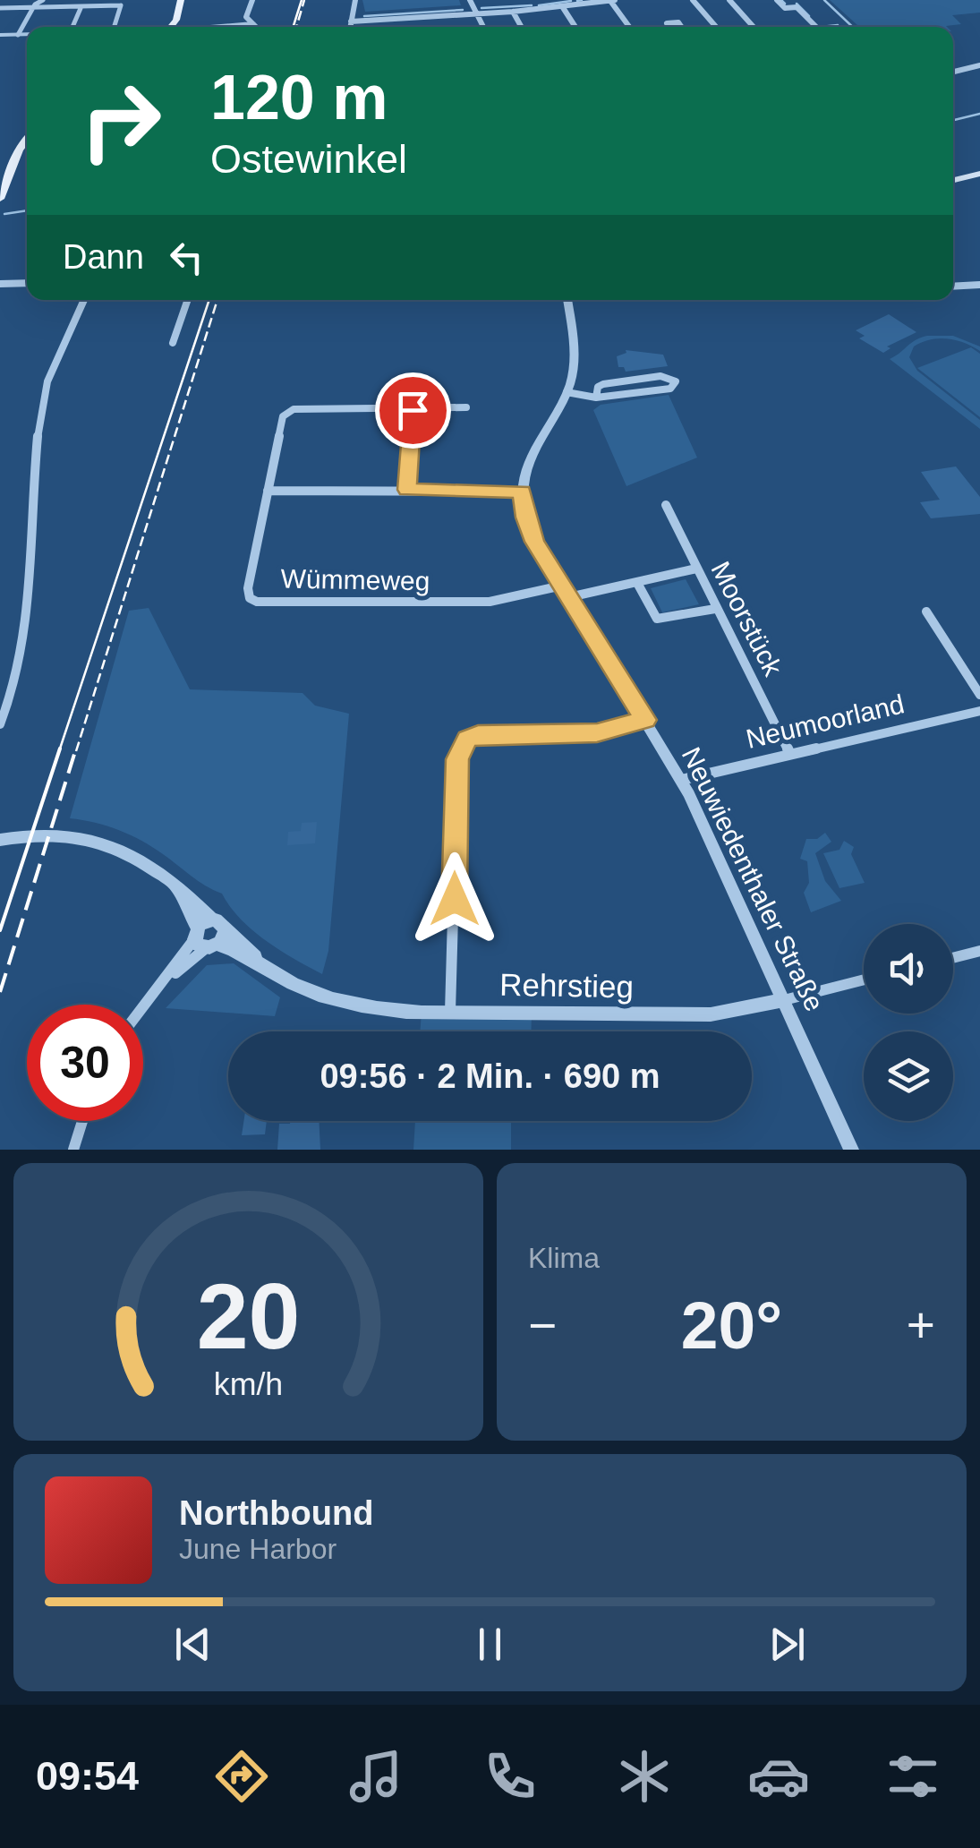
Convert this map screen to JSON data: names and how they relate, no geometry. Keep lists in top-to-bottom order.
{
  "streets": {
    "street": [
      "Wümmeweg",
      "Moorstück",
      "Neumoorland",
      "Neuwiedenthaler Straße",
      "Rehrstieg"
    ]
  },
  "crossings": [
    ["Wümmeweg", "Neuwiedenthaler Straße"],
    ["Moorstück", "Neumoorland"],
    ["Neumoorland", "Neuwiedenthaler Straße"],
    ["Neuwiedenthaler Straße", "Rehrstieg"]
  ],
  "page": {
    "turn": ["120 m", "Ostewinkel"],
    "then": "Dann",
    "limit": "30",
    "trip": "09:56 · 2 Min. · 690 m",
    "tile": "Klima",
    "heat": ["−", "20°", "+"],
    "song": ["Northbound", "June Harbor"],
    "tabs": "09:54",
    "gauge": ["20", "km/h"]
  }
}
